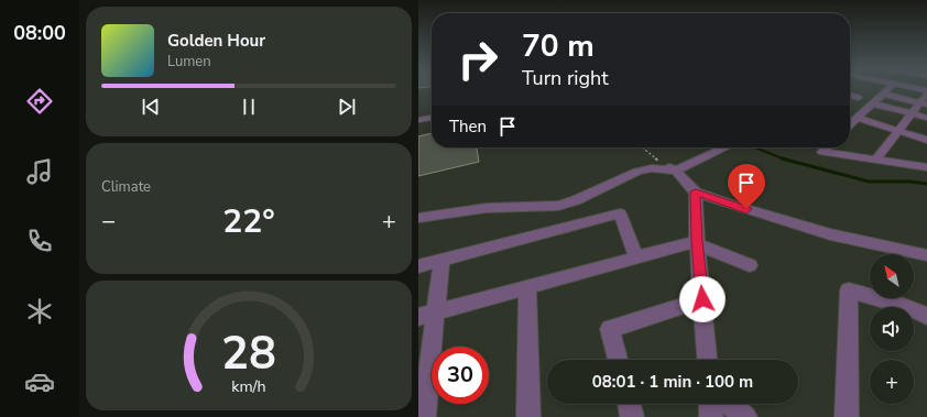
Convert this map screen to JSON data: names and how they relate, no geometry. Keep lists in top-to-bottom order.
{
  "north": "top left",
  "page": {
    "tabs": "08:00",
    "turn": ["70 m", "Turn right"],
    "song": ["Golden Hour", "Lumen"],
    "then": "Then",
    "tile": "Climate",
    "heat": ["−", "22°", "+"],
    "map_buttons": "+",
    "limit": "30",
    "trip": "08:01 · 1 min · 100 m",
    "gauge": ["28", "km/h"]
  }
}
